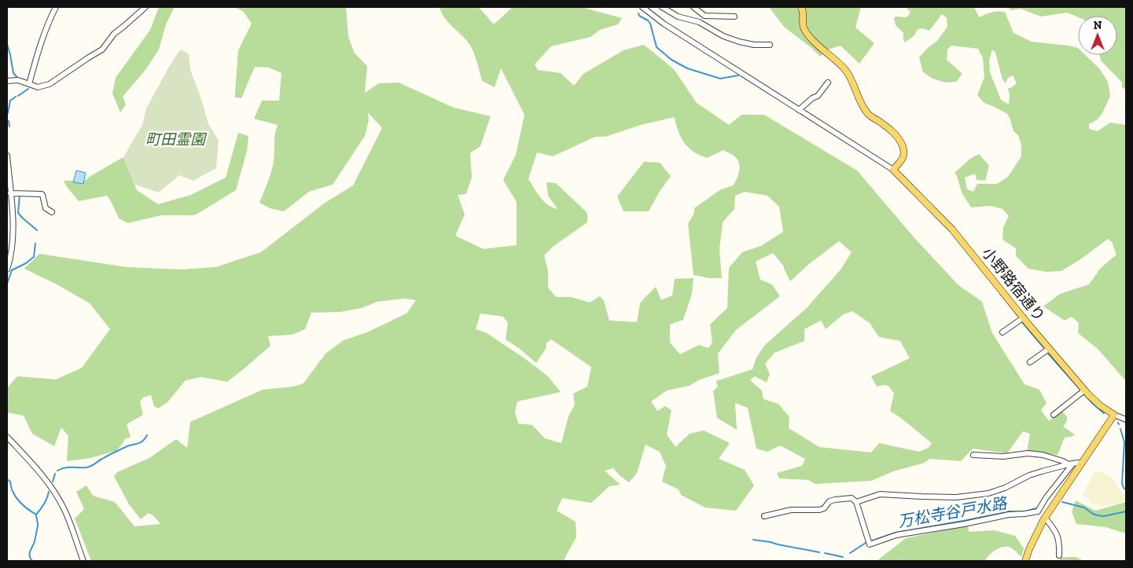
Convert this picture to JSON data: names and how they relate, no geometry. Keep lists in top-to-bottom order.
{
  "streets": {
    "main road": ["小野路宿通り"]
  },
  "water": ["万松寺谷戸水路"],
  "parks": ["町田霊園"],
  "north": "top"
}
